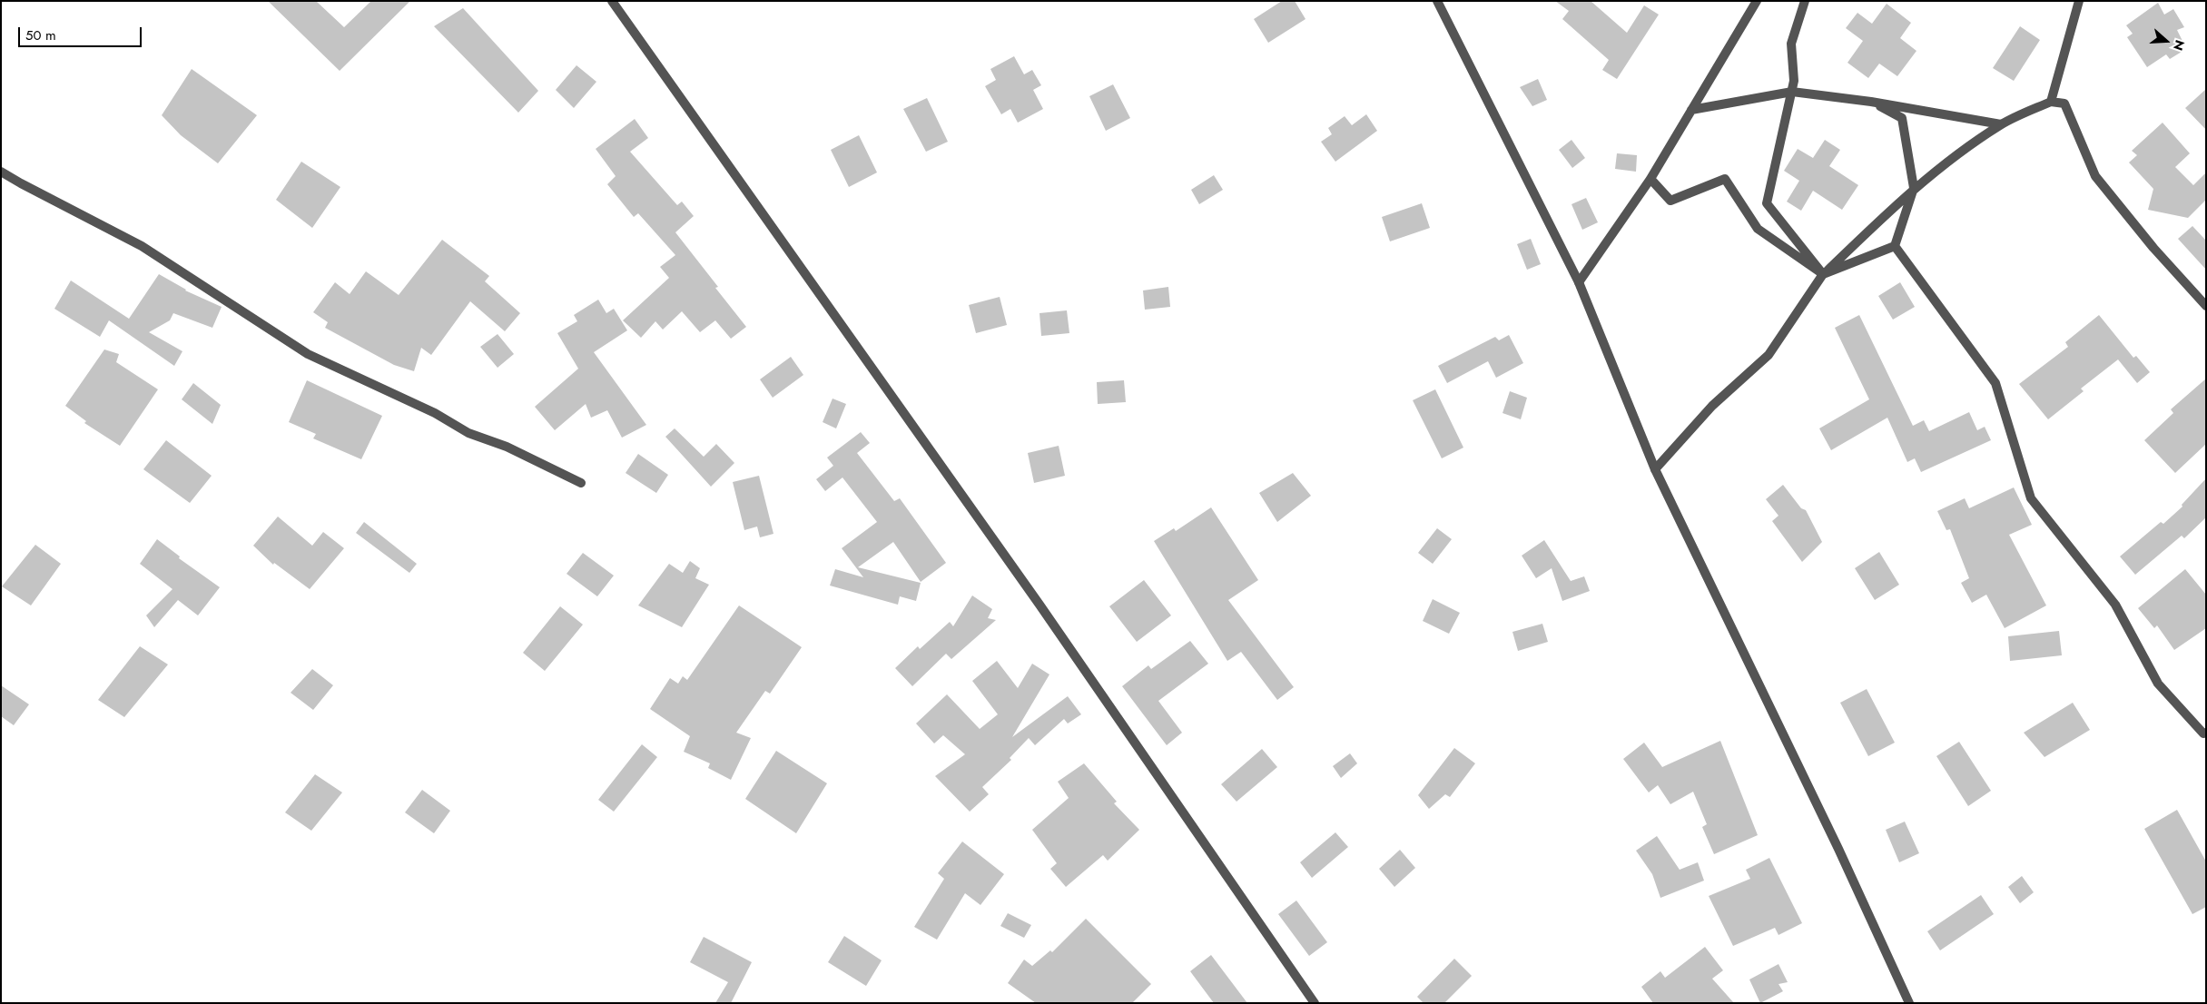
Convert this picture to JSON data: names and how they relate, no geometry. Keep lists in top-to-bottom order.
{
  "scale_bar": "50 m",
  "north": "right"
}
